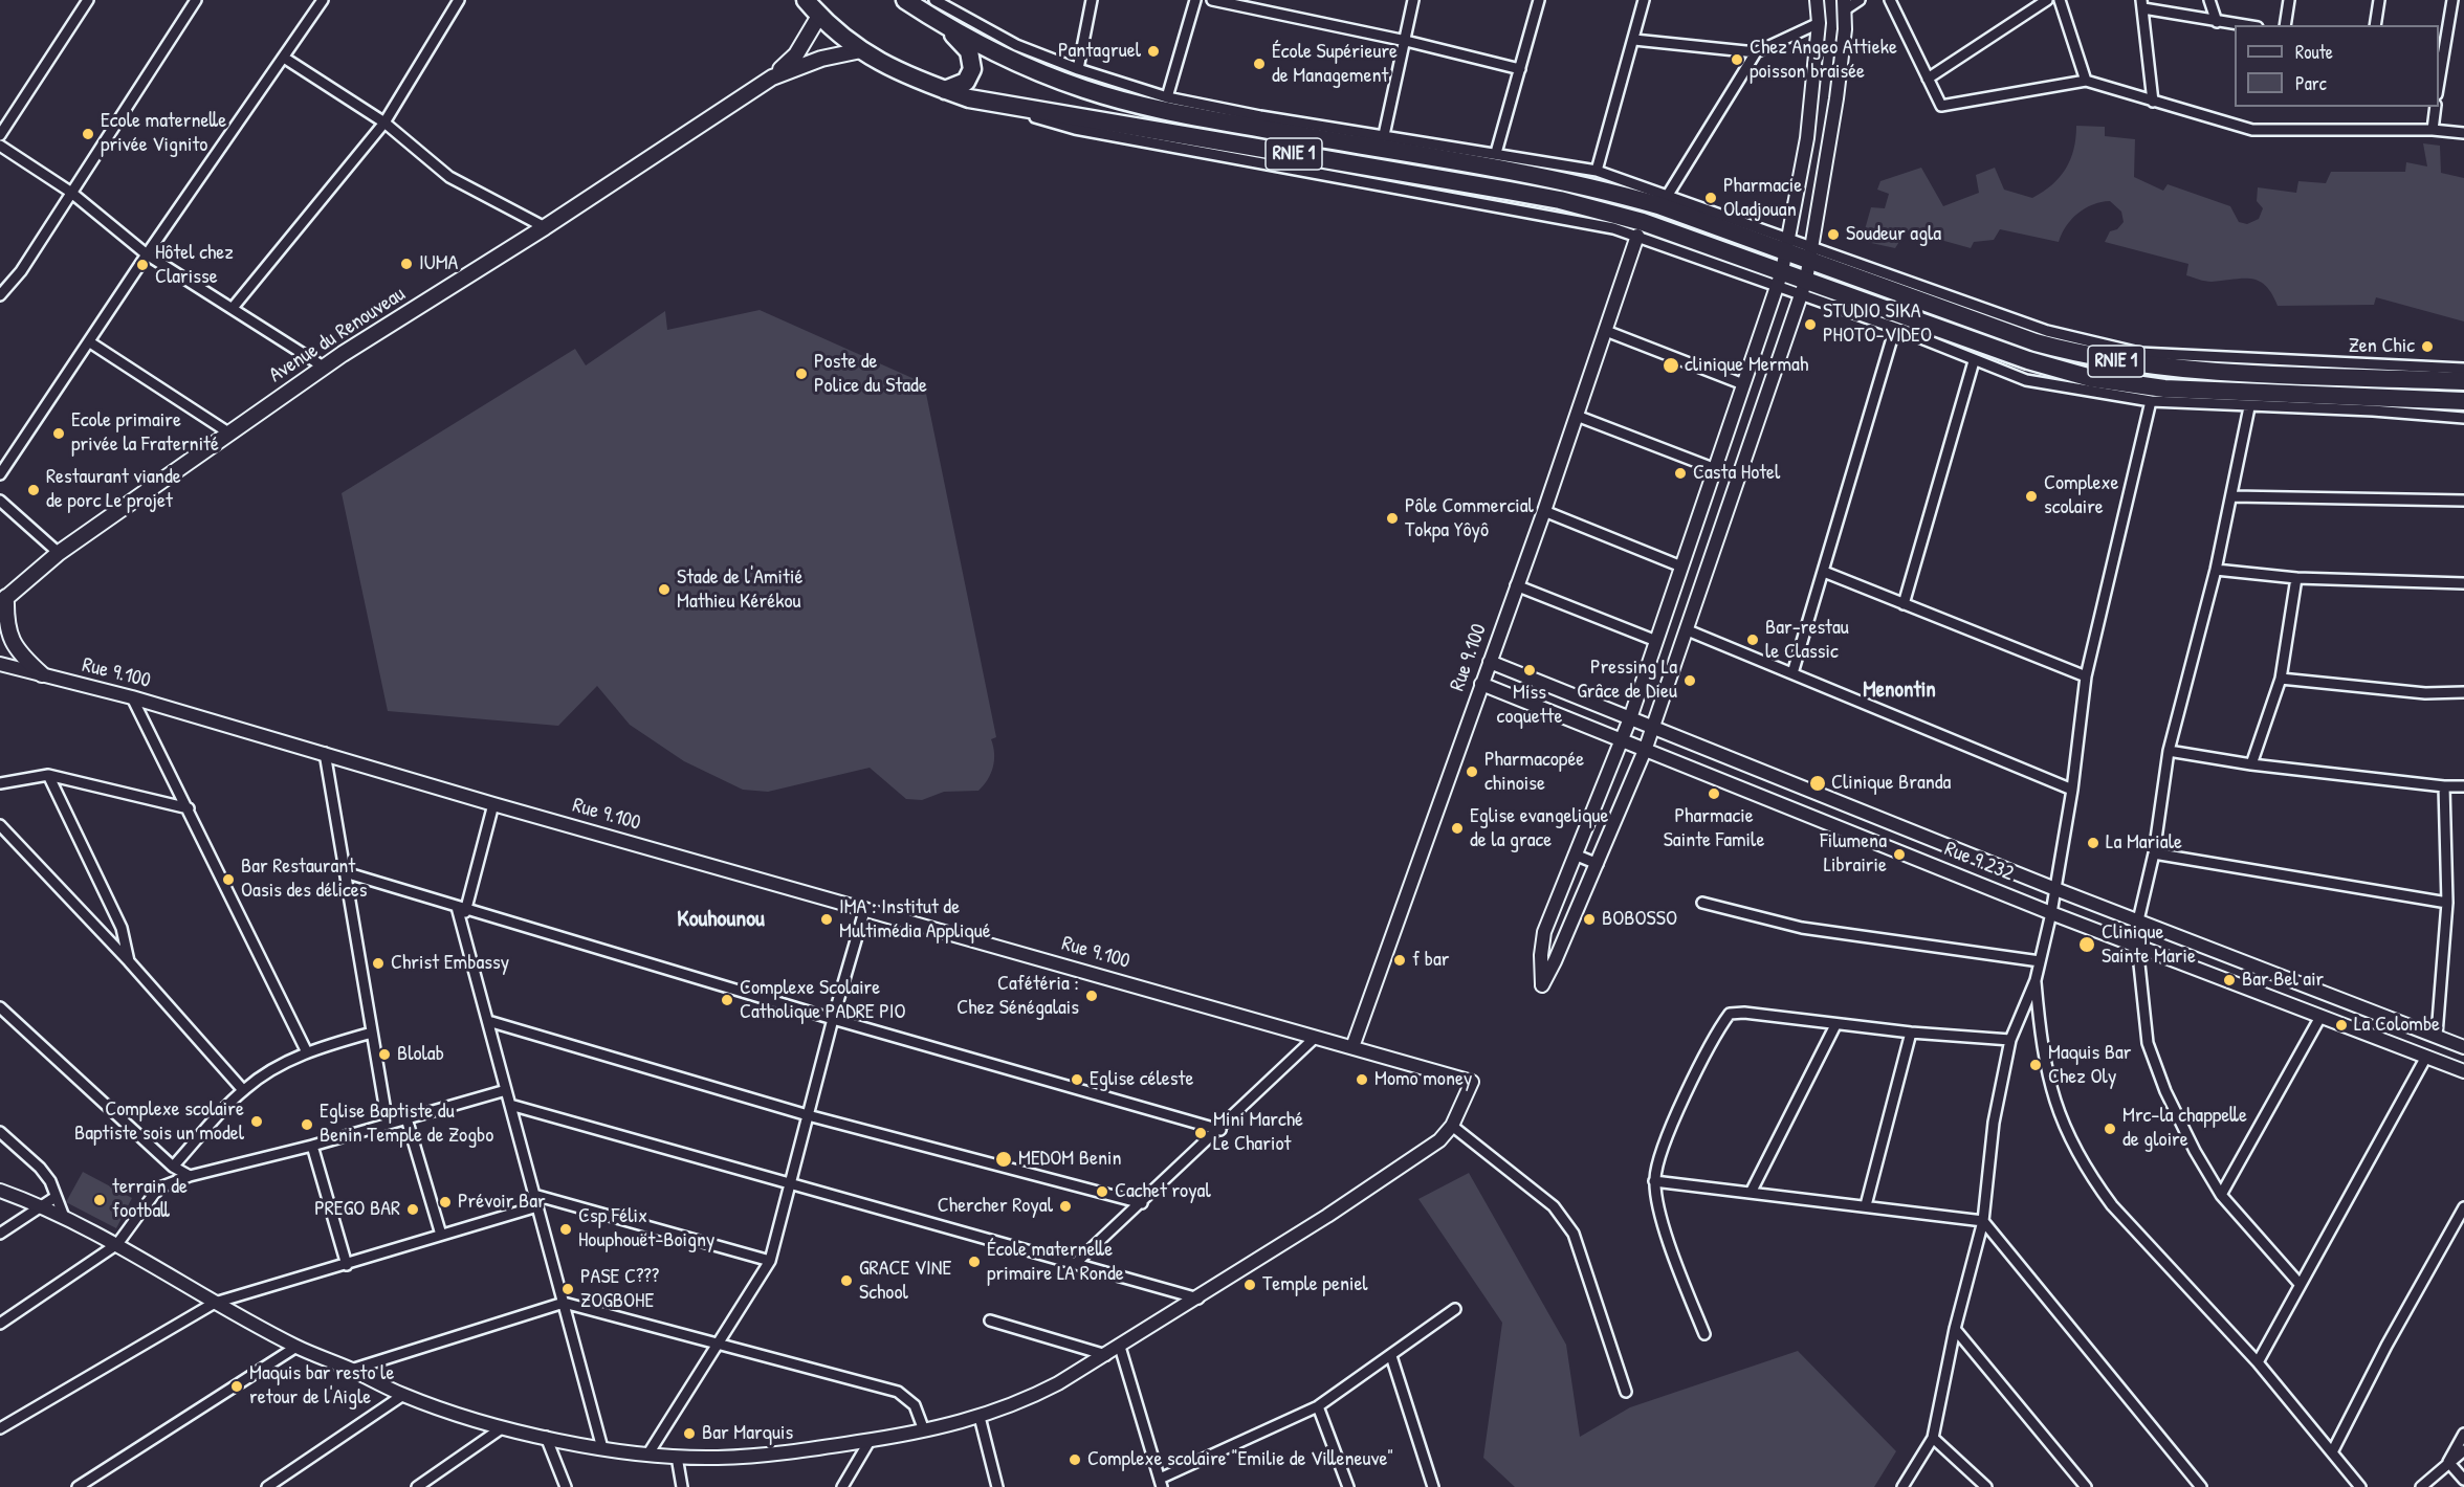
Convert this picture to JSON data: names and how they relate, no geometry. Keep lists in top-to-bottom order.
{
  "streets": {
    "highway": ["RNIE 1"],
    "main road": ["Avenue du Renouveau"],
    "street": ["Rue 9.100", "Rue 9.232"]
  },
  "crossings": [
    ["RNIE 1", "Avenue du Renouveau"],
    ["Rue 9.100", "Rue 9.232"]
  ],
  "districts": ["Menontin", "Kouhounou"],
  "places": [
    "Pantagruel",
    "Chez Angeo Attieke poisson braisée",
    "École Supérieure de Management",
    "Ecole maternelle privée Vignito",
    "Pharmacie Oladjouan",
    "Soudeur agla",
    "IUMA",
    "Hôtel chez Clarisse",
    "STUDIO SIKA PHOTO-VIDEO",
    "Zen Chic",
    "clinique Mermah",
    "Poste de Police du Stade",
    "Ecole primaire privée la Fraternité",
    "Casta Hotel",
    "Restaurant viande de porc Le projet",
    "Complexe scolaire",
    "Pôle Commercial Tokpa Yôyô",
    "Stade de l'Amitié Mathieu Kérékou",
    "Bar-restau le Classic",
    "Miss coquette",
    "Pressing La Grâce de Dieu",
    "Pharmacopée chinoise",
    "Clinique Branda",
    "Pharmacie Sainte Famile",
    "Eglise evangelique de la grace",
    "La Mariale",
    "Filumena Librairie",
    "Bar Restaurant Oasis des délices",
    "IMA : Institut de Multimédia Appliqué",
    "BOBOSSO",
    "Clinique Sainte Marie",
    "f bar",
    "Christ Embassy",
    "Bar Bel air",
    "Cafétéria : Chez Sénégalais",
    "Complexe Scolaire Catholique PADRE PIO",
    "La Colombe",
    "Blolab",
    "Maquis Bar Chez Oly",
    "Eglise céleste",
    "Momo money",
    "Complexe scolaire Baptiste sois un model",
    "Eglise Baptiste du Benin Temple de Zogbo",
    "Mrc-la chappelle de gloire",
    "Mini Marché Le Chariot",
    "MEDOM Benin",
    "Cachet royal",
    "terrain de football",
    "Prévoir Bar",
    "Chercher Royal",
    "PREGO BAR",
    "Csp Félix Houphouët-Boigny",
    "École maternelle primaire LA Ronde",
    "GRACE VINE School",
    "Temple peniel",
    "PASE C??? ZOGBOHE",
    "Maquis bar resto le retour de l'Aigle",
    "Bar Marquis",
    "Complexe scolaire \"Emilie de Villeneuve\""
  ],
  "legend": ["Route", "Parc"]
}
